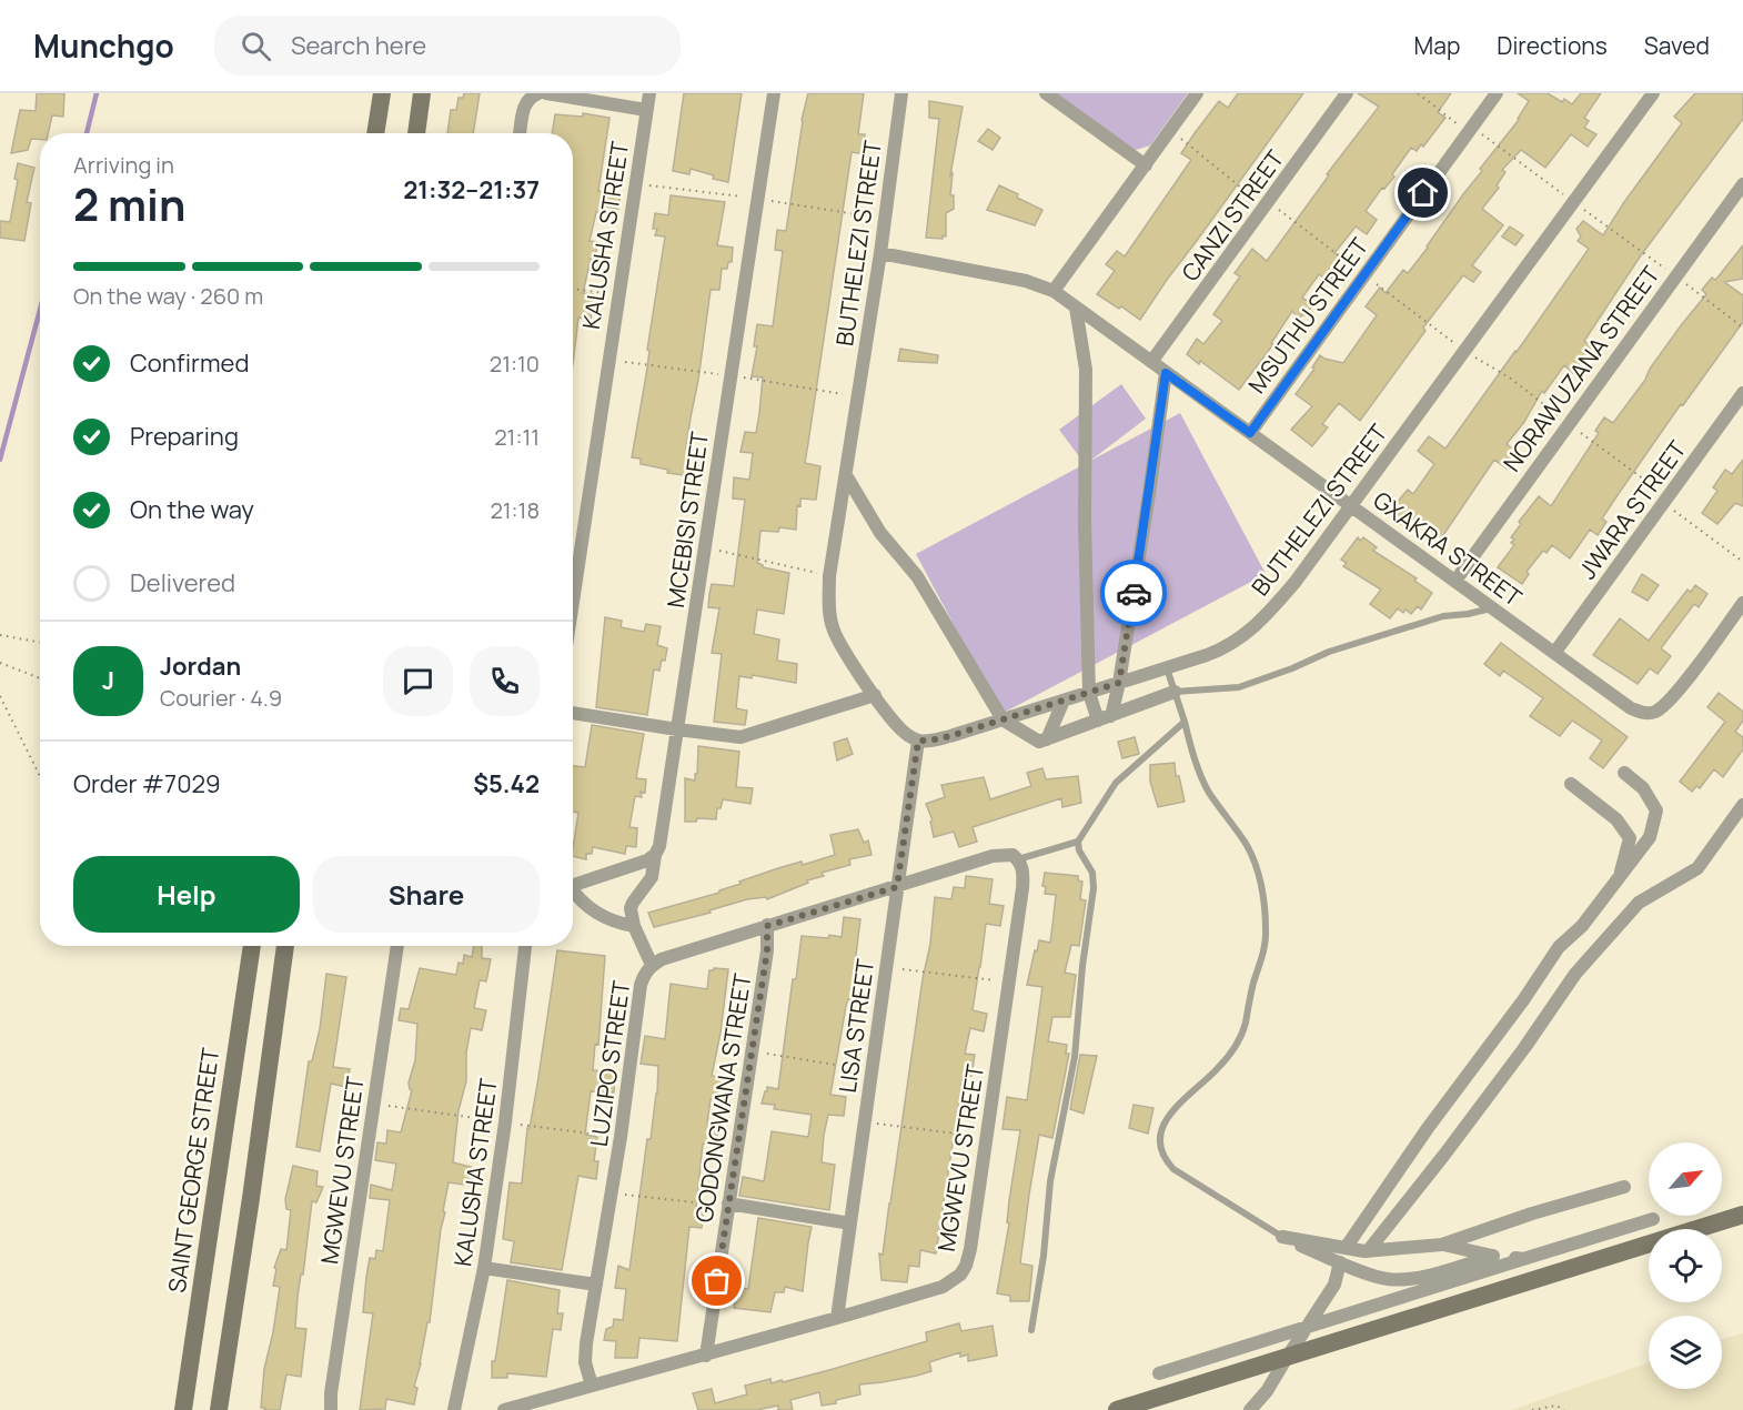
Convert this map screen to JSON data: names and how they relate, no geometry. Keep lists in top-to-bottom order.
{
  "streets": {
    "main road": ["SAINT GEORGE STREET"],
    "street": [
      "CANZI STREET",
      "KALUSHA STREET",
      "BUTHELEZI STREET",
      "MSUTHU STREET",
      "NORAWUZANA STREET",
      "JWARA STREET",
      "MCEBISI STREET",
      "GXAKRA STREET",
      "LISA STREET",
      "LUZIPO STREET",
      "GODONGWANA STREET",
      "MGWEVU STREET"
    ]
  },
  "crossings": [
    ["CANZI STREET", "GXAKRA STREET"],
    ["BUTHELEZI STREET", "GXAKRA STREET"],
    ["BUTHELEZI STREET", "LISA STREET"],
    ["MSUTHU STREET", "GXAKRA STREET"],
    ["NORAWUZANA STREET", "GXAKRA STREET"],
    ["JWARA STREET", "GXAKRA STREET"],
    ["LISA STREET", "LUZIPO STREET"],
    ["LISA STREET", "MGWEVU STREET"],
    ["LUZIPO STREET", "GODONGWANA STREET"],
    ["LUZIPO STREET", "MGWEVU STREET"],
    ["GODONGWANA STREET", "MGWEVU STREET"]
  ],
  "north": "top right",
  "page": {
    "header": "Munchgo",
    "search": "Search here",
    "nav": ["Map", "Directions", "Saved"],
    "heading": ["2 min", "Arriving in", "21:32–21:37"],
    "panel": [
      "Jordan",
      "Courier · 4.9",
      "Order #7029",
      "$5.42"
    ],
    "bar": "On the way · 260 m",
    "list": [
      ["Confirmed", "21:10"],
      ["Preparing", "21:11"],
      ["On the way", "21:18"],
      "Delivered"
    ],
    "round": "J",
    "buttons": ["Help", "Share"]
  }
}
